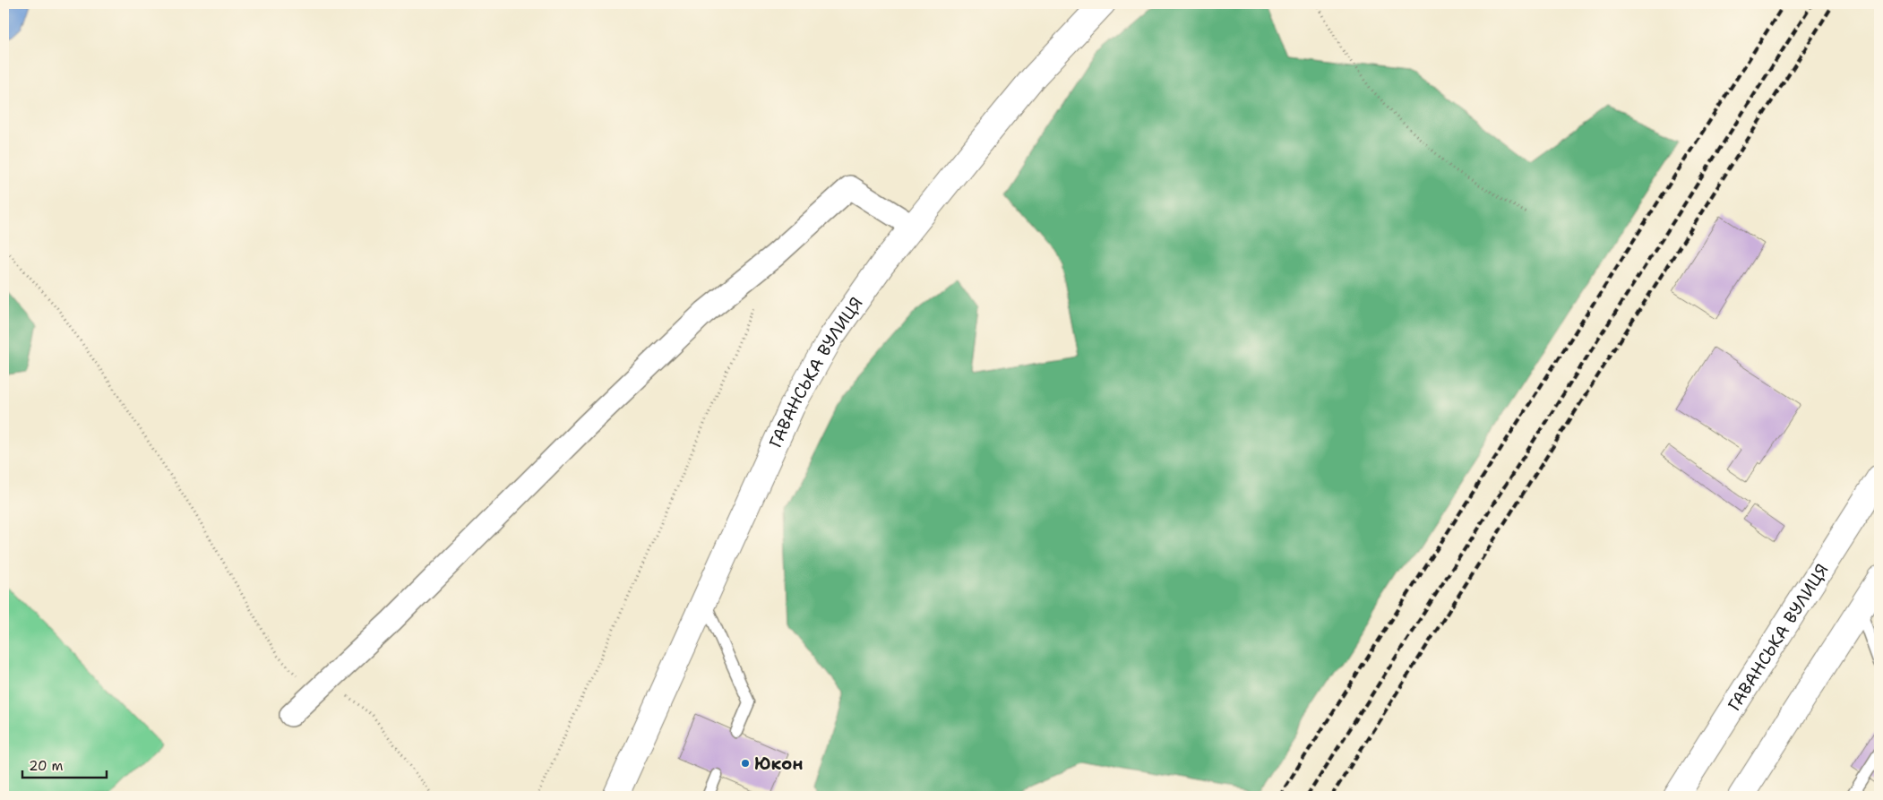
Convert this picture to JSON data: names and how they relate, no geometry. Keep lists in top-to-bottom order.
{
  "streets": {
    "main road": ["ГАВАНСЬКА ВУЛИЦЯ"]
  },
  "places": ["Юкон"],
  "scale_bar": "20 m"
}
